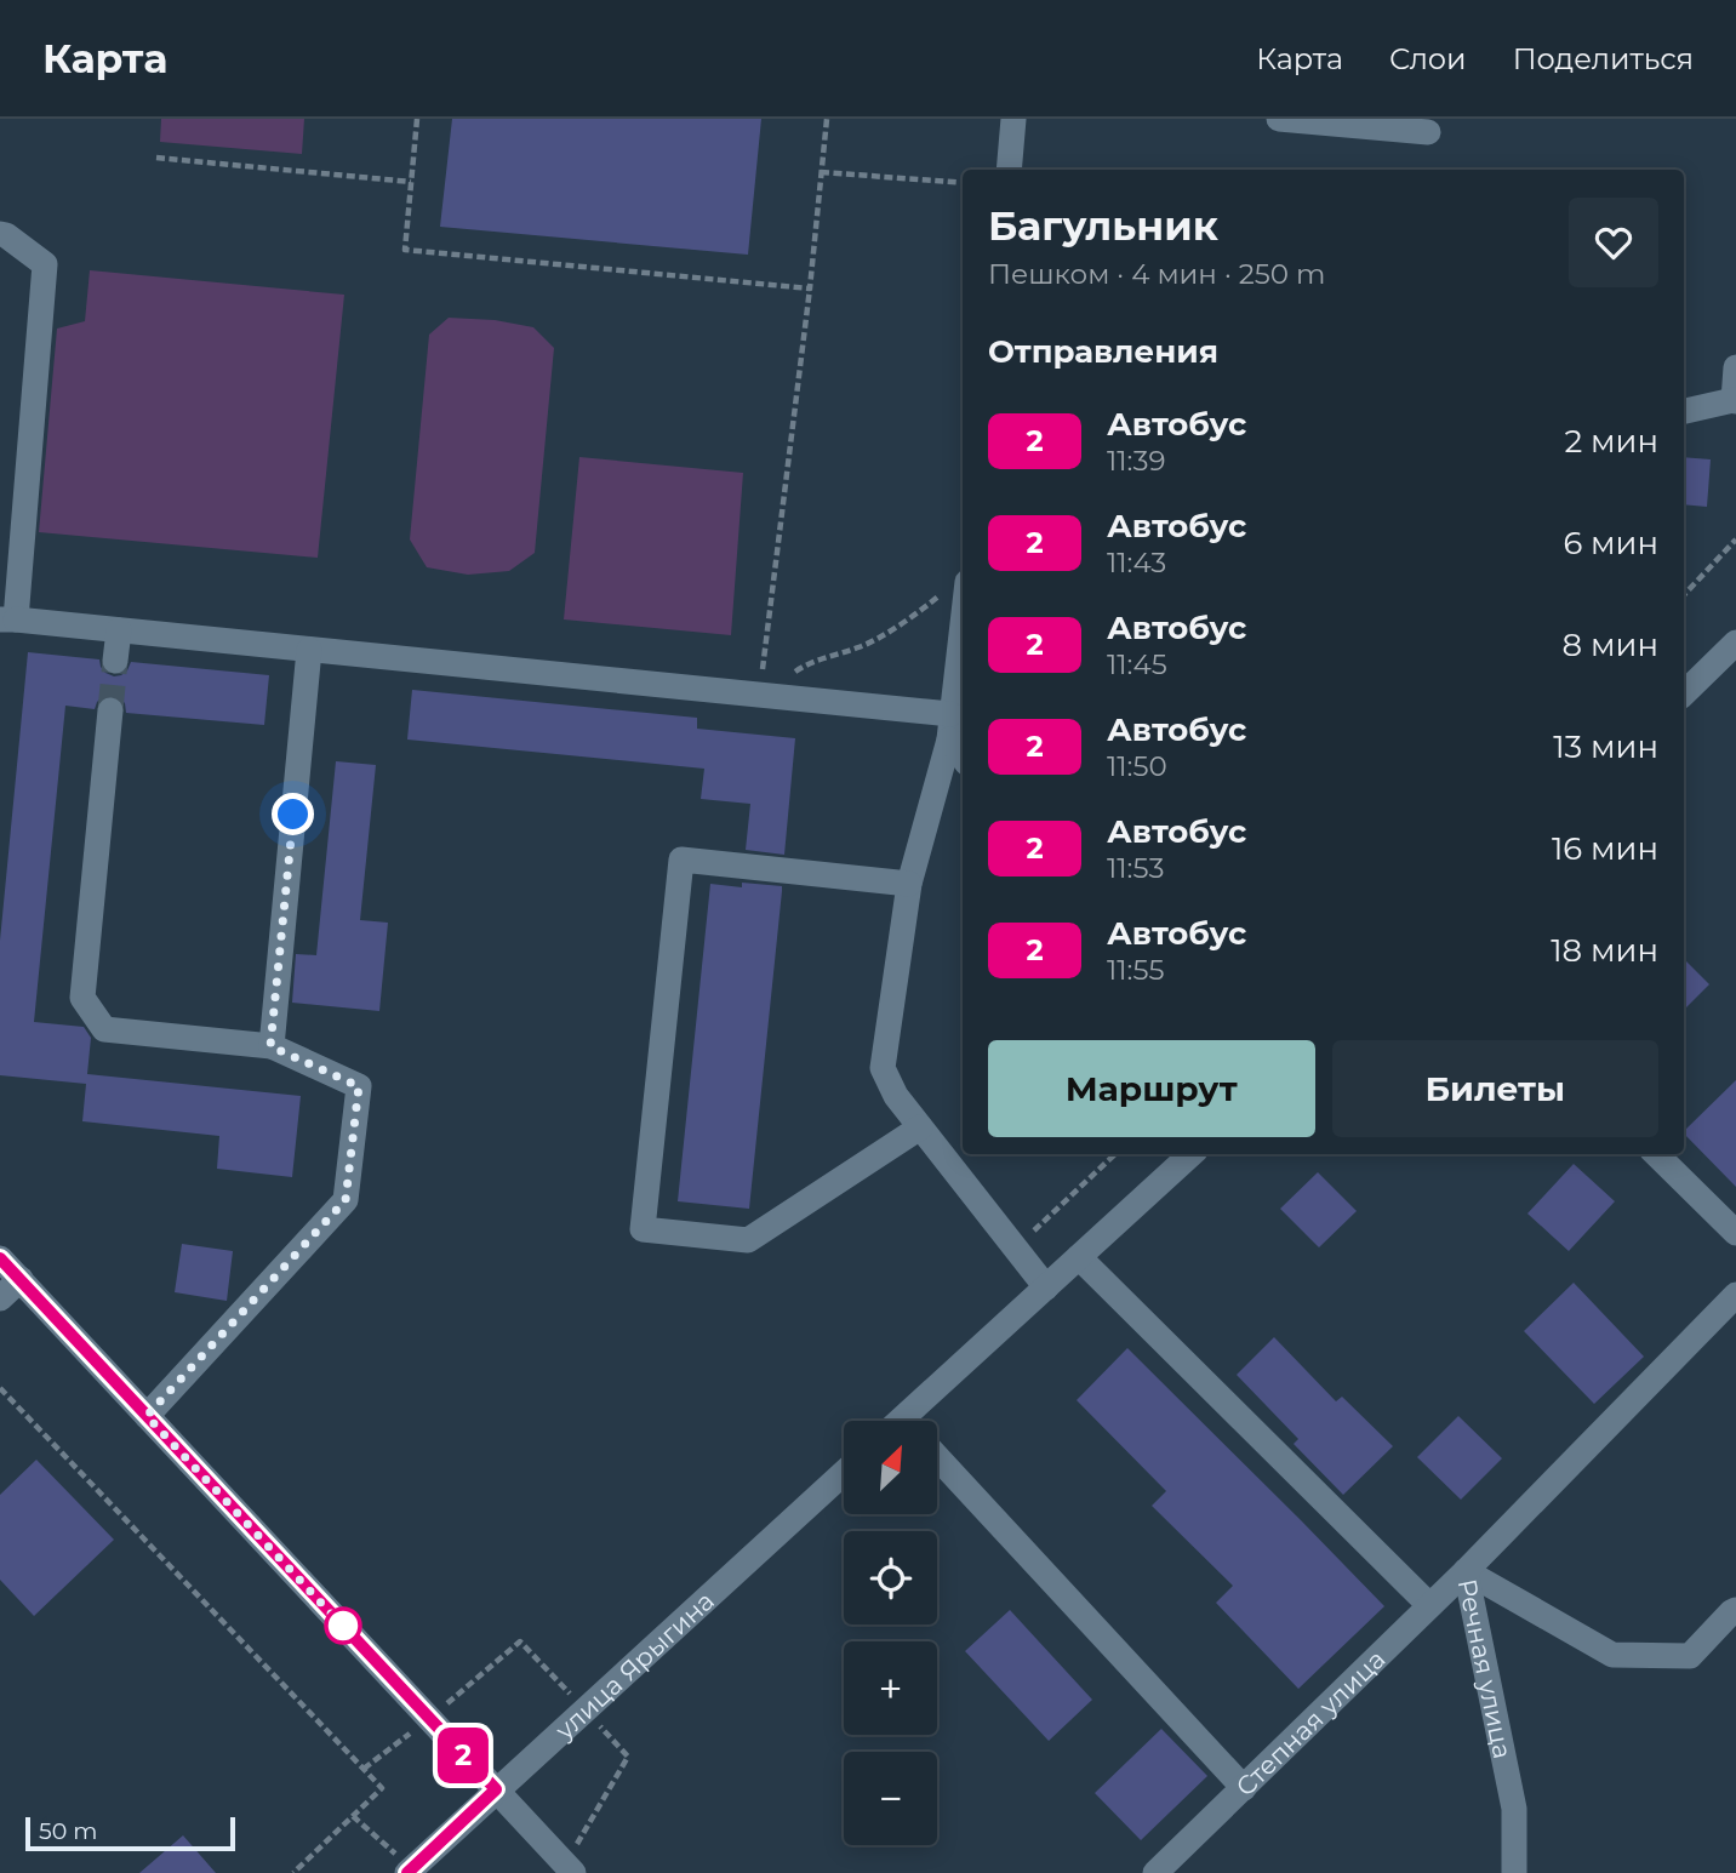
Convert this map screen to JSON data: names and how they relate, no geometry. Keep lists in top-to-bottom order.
{
  "streets": {
    "street": ["улица Ярыгина", "Речная улица", "Степная улица"]
  },
  "crossings": [
    ["Речная улица", "Степная улица"]
  ],
  "lines": ["bus line 2"],
  "scale_bar": "50 m",
  "north": "top right",
  "page": {
    "header": "Карта",
    "nav": ["Карта", "Слои", "Поделиться"],
    "on_map": "2",
    "heading": [
      ["Багульник", "Пешком · 4 мин · 250 m"],
      "Отправления"
    ],
    "list": [
      {
        "mark": "2",
        "name": "Автобус",
        "note": "11:39",
        "value": "2 мин"
      },
      {
        "mark": "2",
        "name": "Автобус",
        "note": "11:43",
        "value": "6 мин"
      },
      {
        "mark": "2",
        "name": "Автобус",
        "note": "11:45",
        "value": "8 мин"
      },
      {
        "mark": "2",
        "name": "Автобус",
        "note": "11:50",
        "value": "13 мин"
      },
      {
        "mark": "2",
        "name": "Автобус",
        "note": "11:53",
        "value": "16 мин"
      },
      {
        "mark": "2",
        "name": "Автобус",
        "note": "11:55",
        "value": "18 мин"
      }
    ],
    "buttons": ["Маршрут", "Билеты"],
    "map_buttons": ["+", "−"],
    "scale": "50 m"
  }
}
